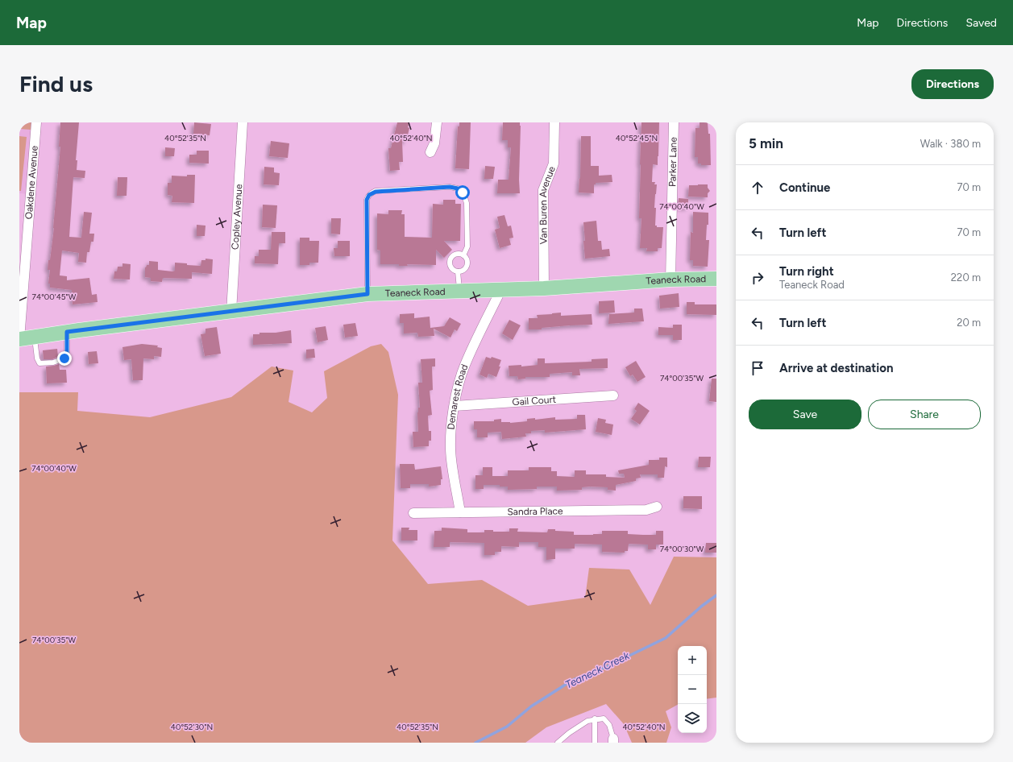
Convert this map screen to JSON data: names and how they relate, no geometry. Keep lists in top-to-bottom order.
{
  "streets": {
    "main road": ["Teaneck Road"],
    "street": [
      "Parker Lane",
      "Oakdene Avenue",
      "Van Buren Avenue",
      "Copley Avenue",
      "Demarest Road",
      "Gail Court",
      "Sandra Place"
    ]
  },
  "crossings": [
    ["Parker Lane", "Teaneck Road"],
    ["Oakdene Avenue", "Teaneck Road"],
    ["Van Buren Avenue", "Teaneck Road"],
    ["Copley Avenue", "Teaneck Road"],
    ["Teaneck Road", "Demarest Road"],
    ["Demarest Road", "Gail Court"],
    ["Demarest Road", "Sandra Place"]
  ],
  "water": ["Teaneck Creek"],
  "page": {
    "header": "Map",
    "nav": ["Map", "Directions", "Saved"],
    "buttons": [
      "Directions",
      ["Save", "Share"]
    ],
    "title": "Find us",
    "heading": ["5 min", "Walk · 380 m"],
    "list": [
      ["Continue", "70 m"],
      ["Turn left", "70 m"],
      ["Turn right", "Teaneck Road", "220 m"],
      ["Turn left", "20 m"],
      "Arrive at destination"
    ],
    "map_buttons": ["+", "−"]
  },
  "coordinates": [
    "40°52'45\"N",
    "40°52'35\"N",
    "40°52'40\"N",
    "74°00'40\"W",
    "74°00'45\"W",
    "74°00'35\"W",
    "74°00'30\"W",
    "40°52'30\"N"
  ]
}
